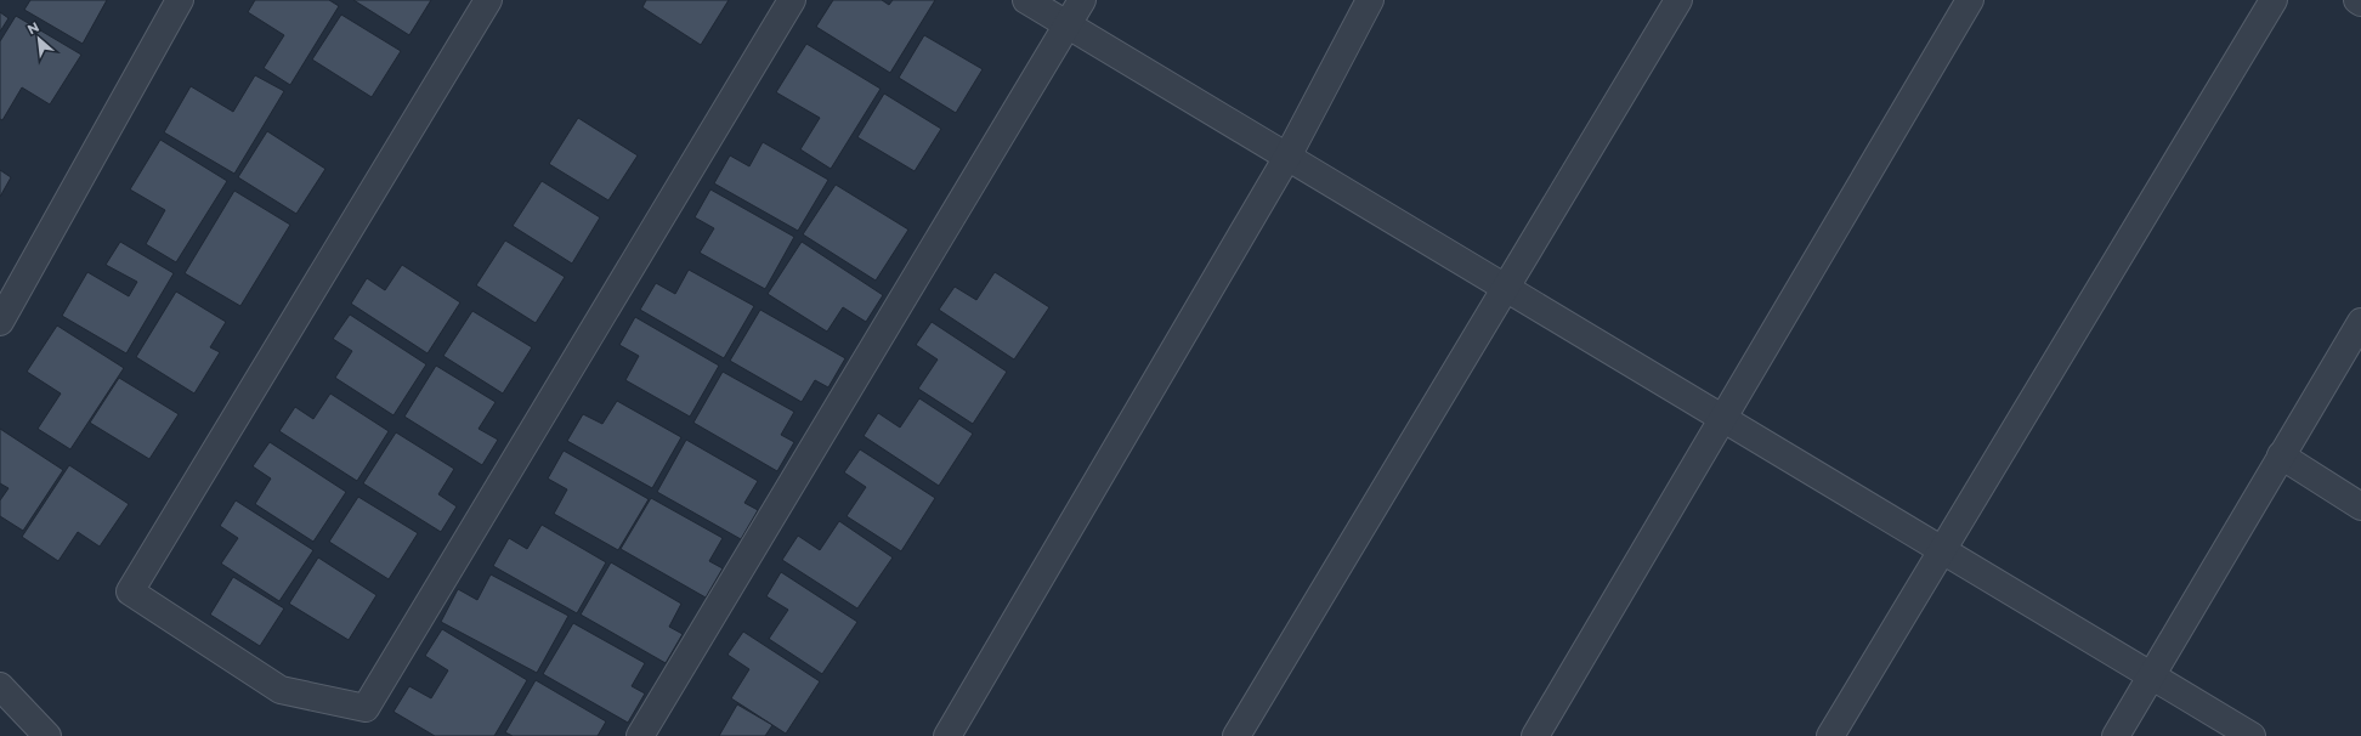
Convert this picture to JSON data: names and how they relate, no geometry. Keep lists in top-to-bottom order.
{
  "north": "top left"
}
